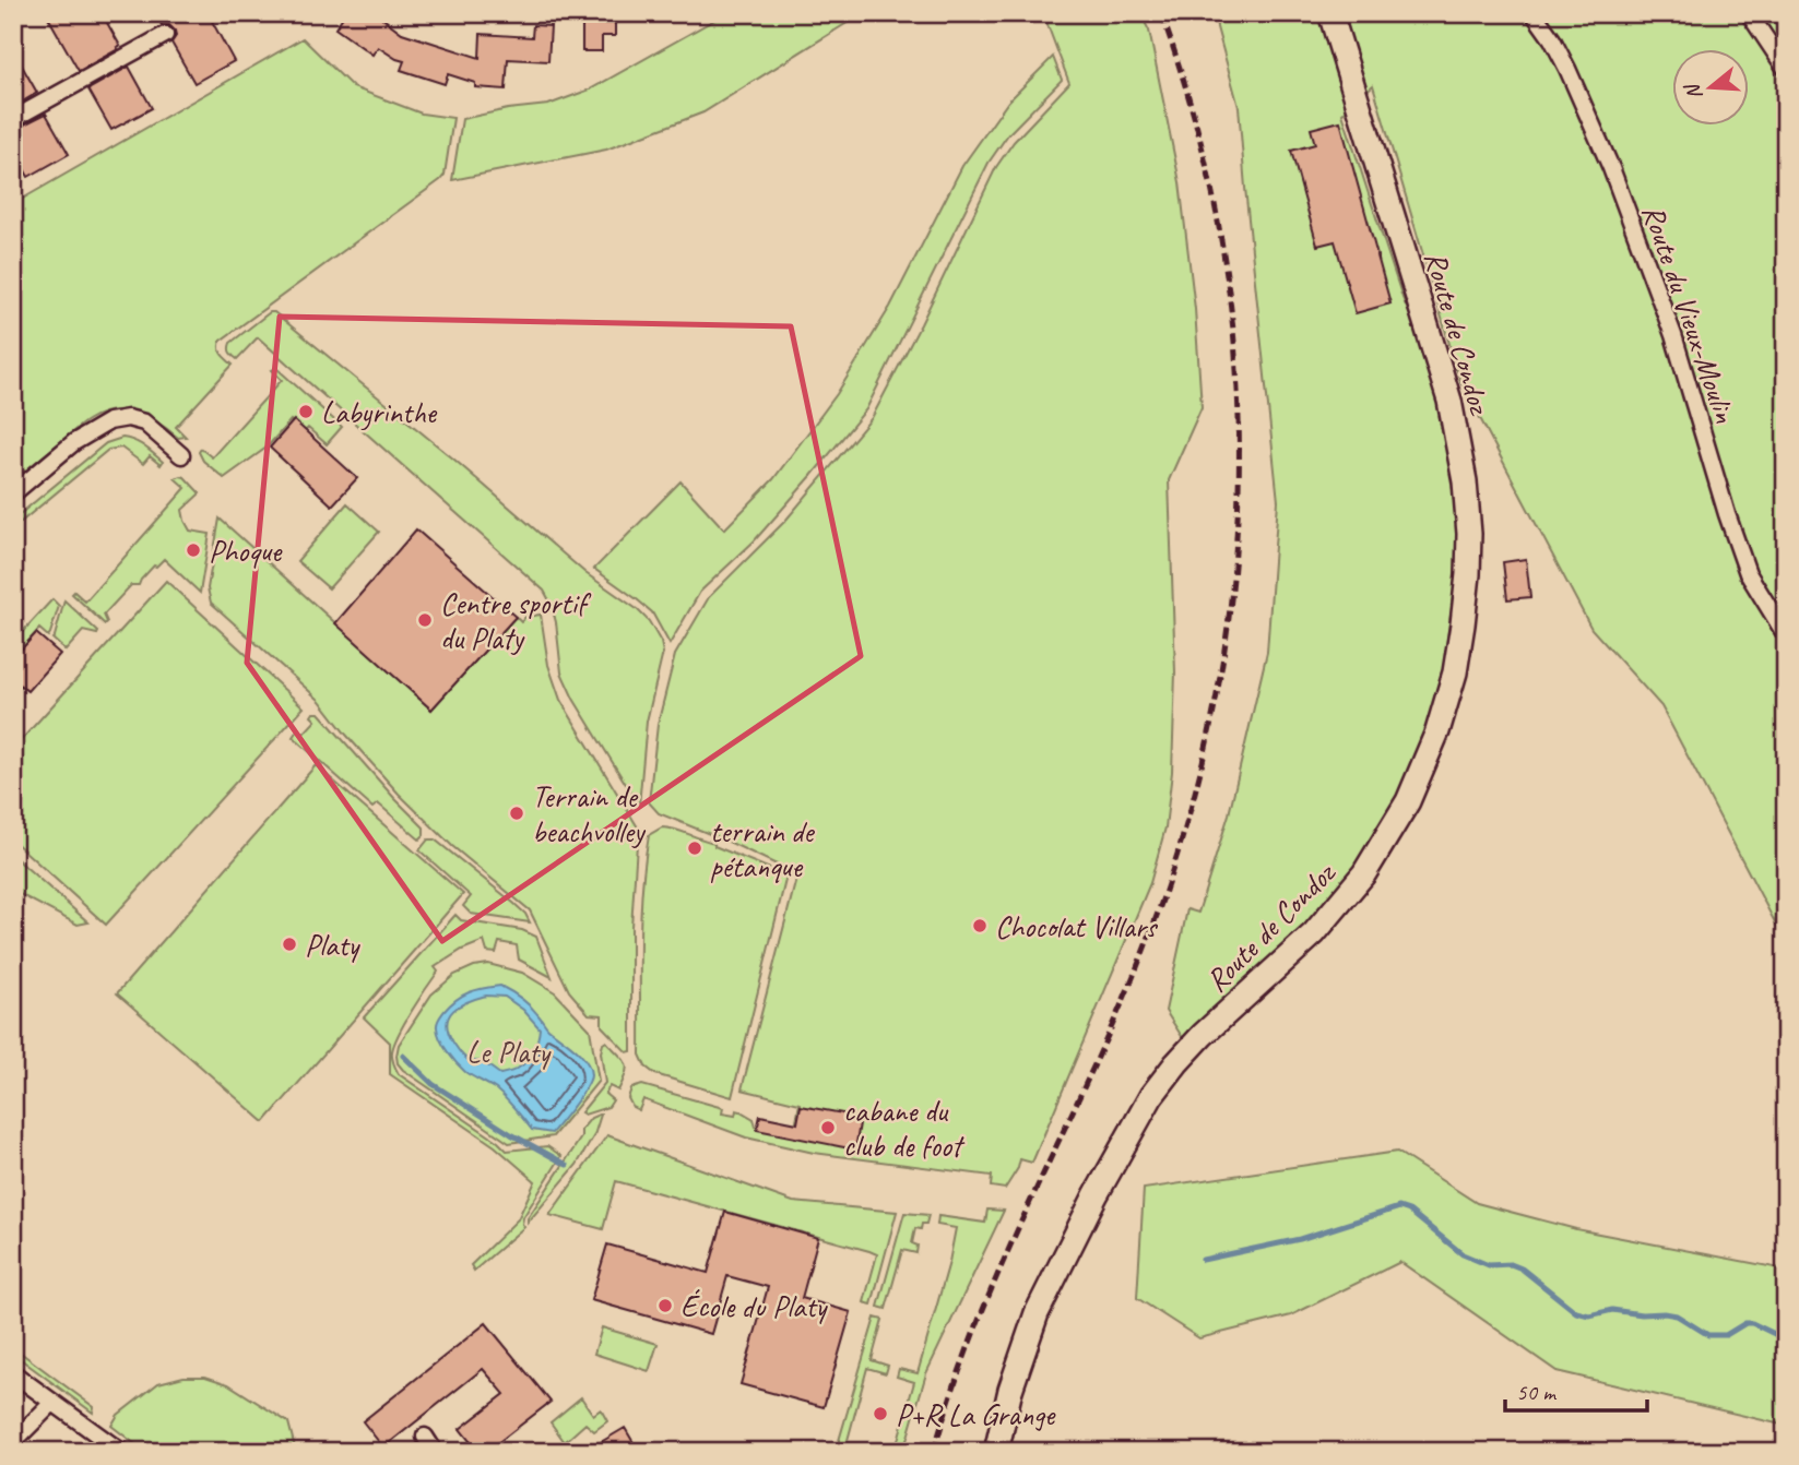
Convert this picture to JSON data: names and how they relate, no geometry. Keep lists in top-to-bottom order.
{
  "streets": {
    "main road": ["Route de Condoz"],
    "street": ["Route du Vieux-Moulin"]
  },
  "parks": ["Le Platy"],
  "places": [
    "Labyrinthe",
    "Phoque",
    "Centre sportif du Platy",
    "Terrain de beachvolley",
    "terrain de pétanque",
    "Chocolat Villars",
    "Platy",
    "cabane du club de foot",
    "École du Platy",
    "P+R La Grange"
  ],
  "scale_bar": "50 m",
  "north": "left"
}
